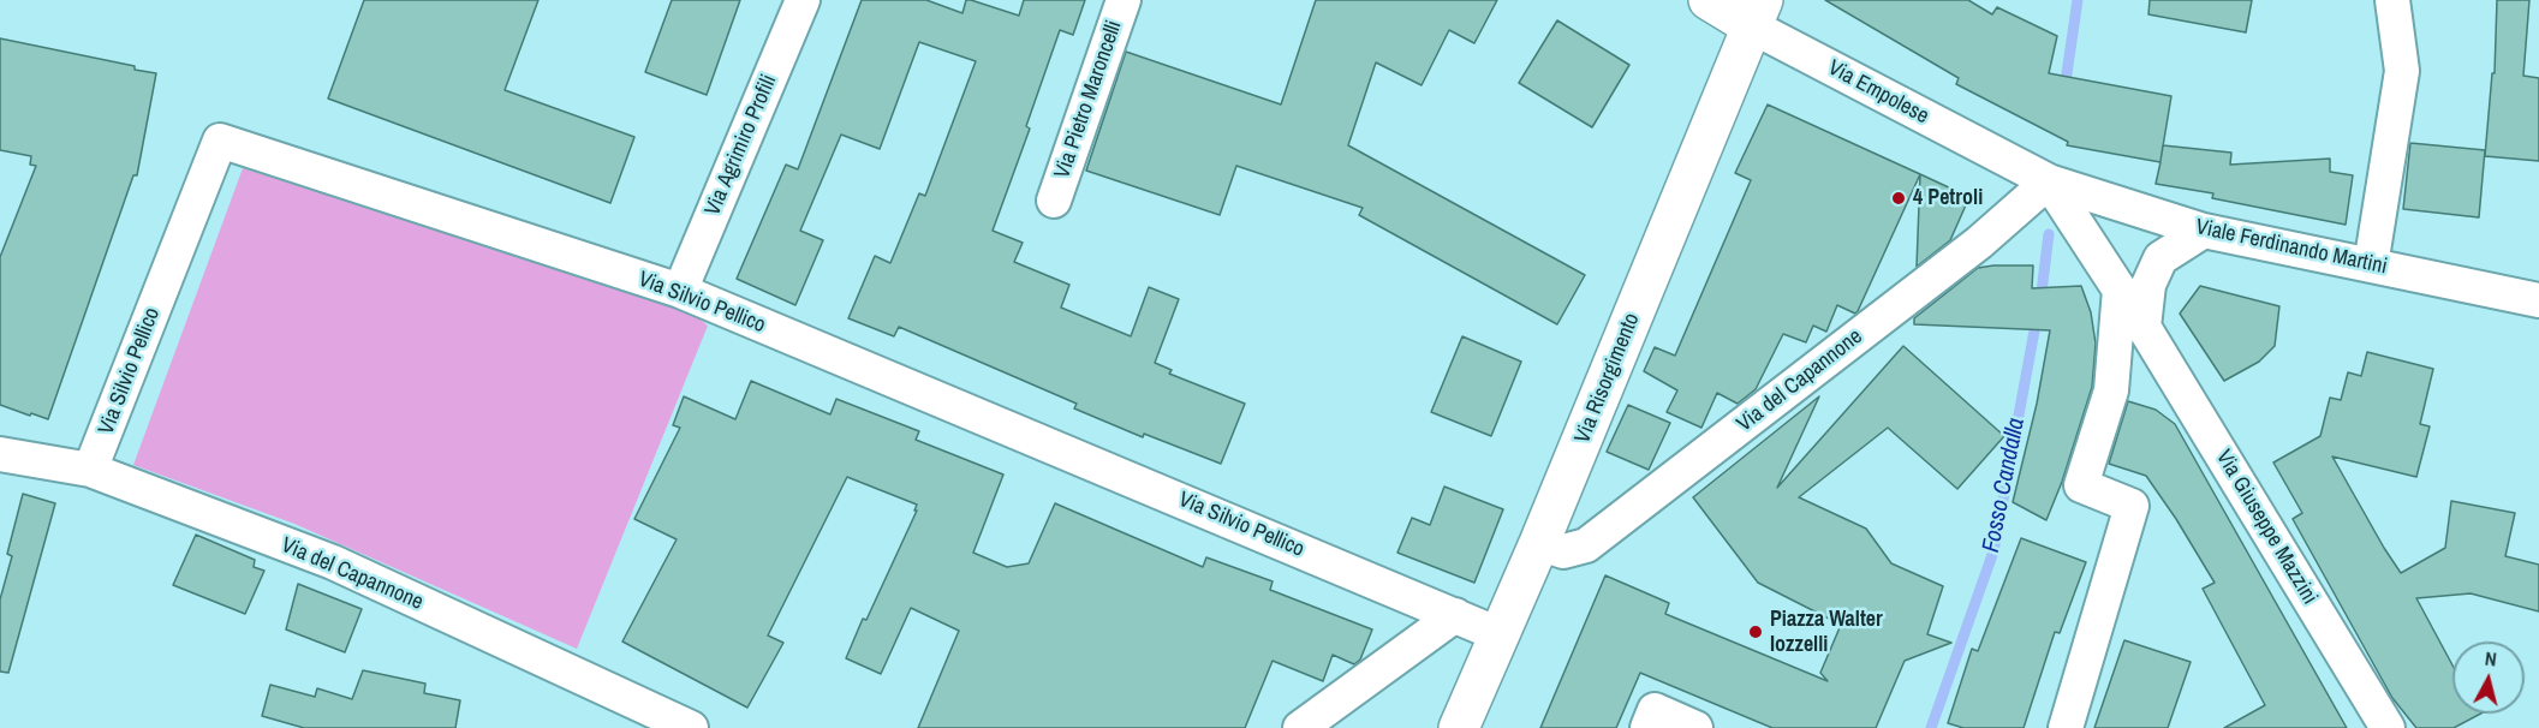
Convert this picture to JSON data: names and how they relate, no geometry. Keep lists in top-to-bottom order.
{
  "streets": {
    "main road": ["Via Empolese", "Via Risorgimento"],
    "street": [
      "Via Pietro Maroncelli",
      "Via Agrimiro Profili",
      "Viale Ferdinando Martini",
      "Via Silvio Pellico",
      "Via del Capannone",
      "Via Giuseppe Mazzini"
    ]
  },
  "crossings": [
    ["Via Empolese", "Viale Ferdinando Martini"],
    ["Via Empolese", "Via Risorgimento"],
    ["Via Empolese", "Via del Capannone"],
    ["Via Empolese", "Via Giuseppe Mazzini"],
    ["Via Agrimiro Profili", "Via Silvio Pellico"],
    ["Viale Ferdinando Martini", "Via del Capannone"],
    ["Viale Ferdinando Martini", "Via Giuseppe Mazzini"],
    ["Via Silvio Pellico", "Via Risorgimento"],
    ["Via Silvio Pellico", "Via del Capannone"],
    ["Via Risorgimento", "Via del Capannone"],
    ["Via del Capannone", "Via Giuseppe Mazzini"]
  ],
  "water": ["Fosso Candalla"],
  "places": ["4 Petroli", "Piazza Walter Iozzelli"],
  "north": "top"
}
